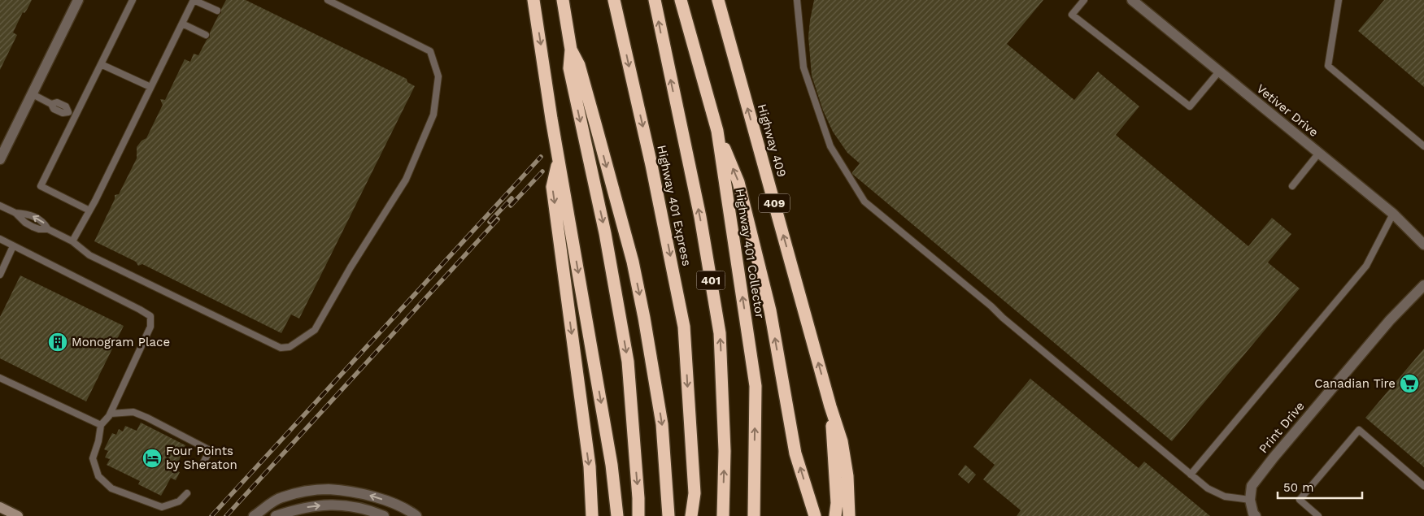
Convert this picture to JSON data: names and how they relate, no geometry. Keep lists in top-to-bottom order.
{
  "streets": {
    "highway": [
      "Highway 409",
      "409",
      "Highway 401 Express",
      "Highway 401 Collector",
      "401"
    ],
    "street": ["Vetiver Drive", "Print Drive"]
  },
  "places": {
    "building": ["Monogram Place"],
    "supermarket": ["Canadian Tire"],
    "hotel": ["Four Points by Sheraton"]
  },
  "scale_bar": "50 m"
}
